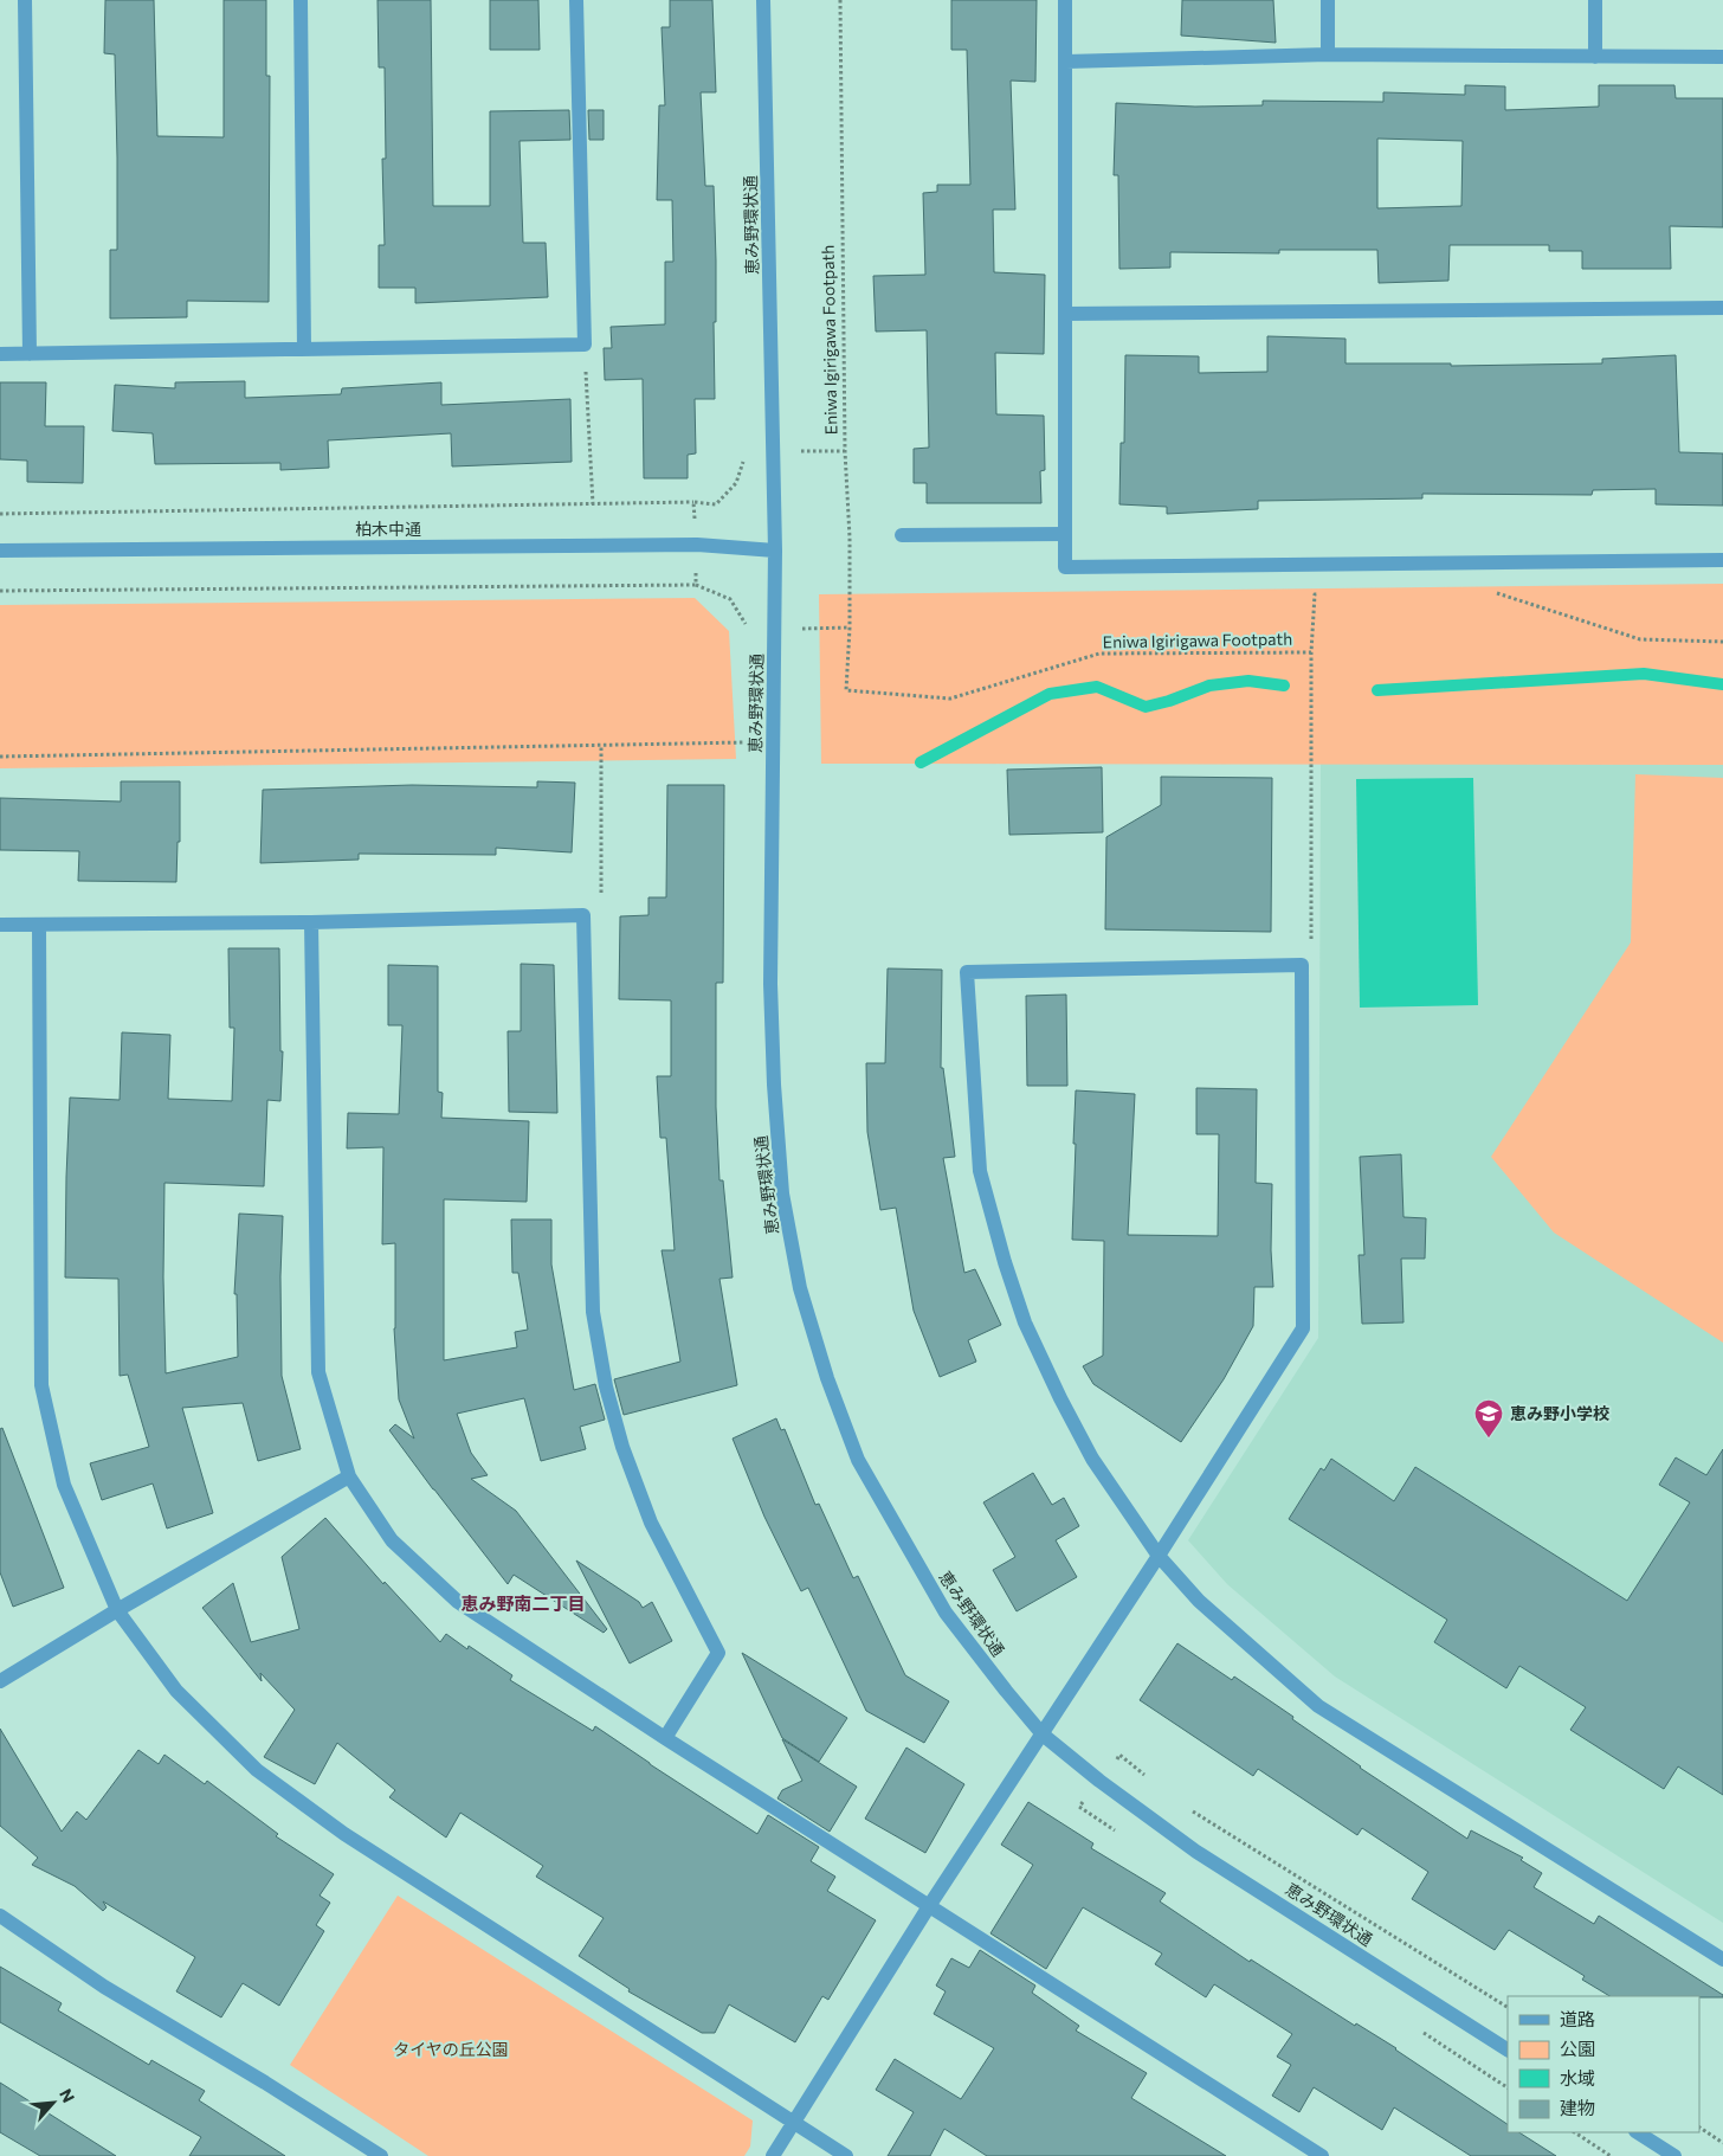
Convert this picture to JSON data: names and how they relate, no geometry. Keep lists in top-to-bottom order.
{
  "streets": {
    "street": ["恵み野環状通", "柏木中通"],
    "path": ["Eniwa Igirigawa Footpath"]
  },
  "crossings": [
    ["恵み野環状通", "柏木中通"]
  ],
  "districts": ["恵み野南二丁目"],
  "parks": ["タイヤの丘公園"],
  "places": {
    "school or university": ["恵み野小学校"]
  },
  "legend": [
    "道路",
    "公園",
    "水域",
    "建物"
  ],
  "north": "top right"
}
